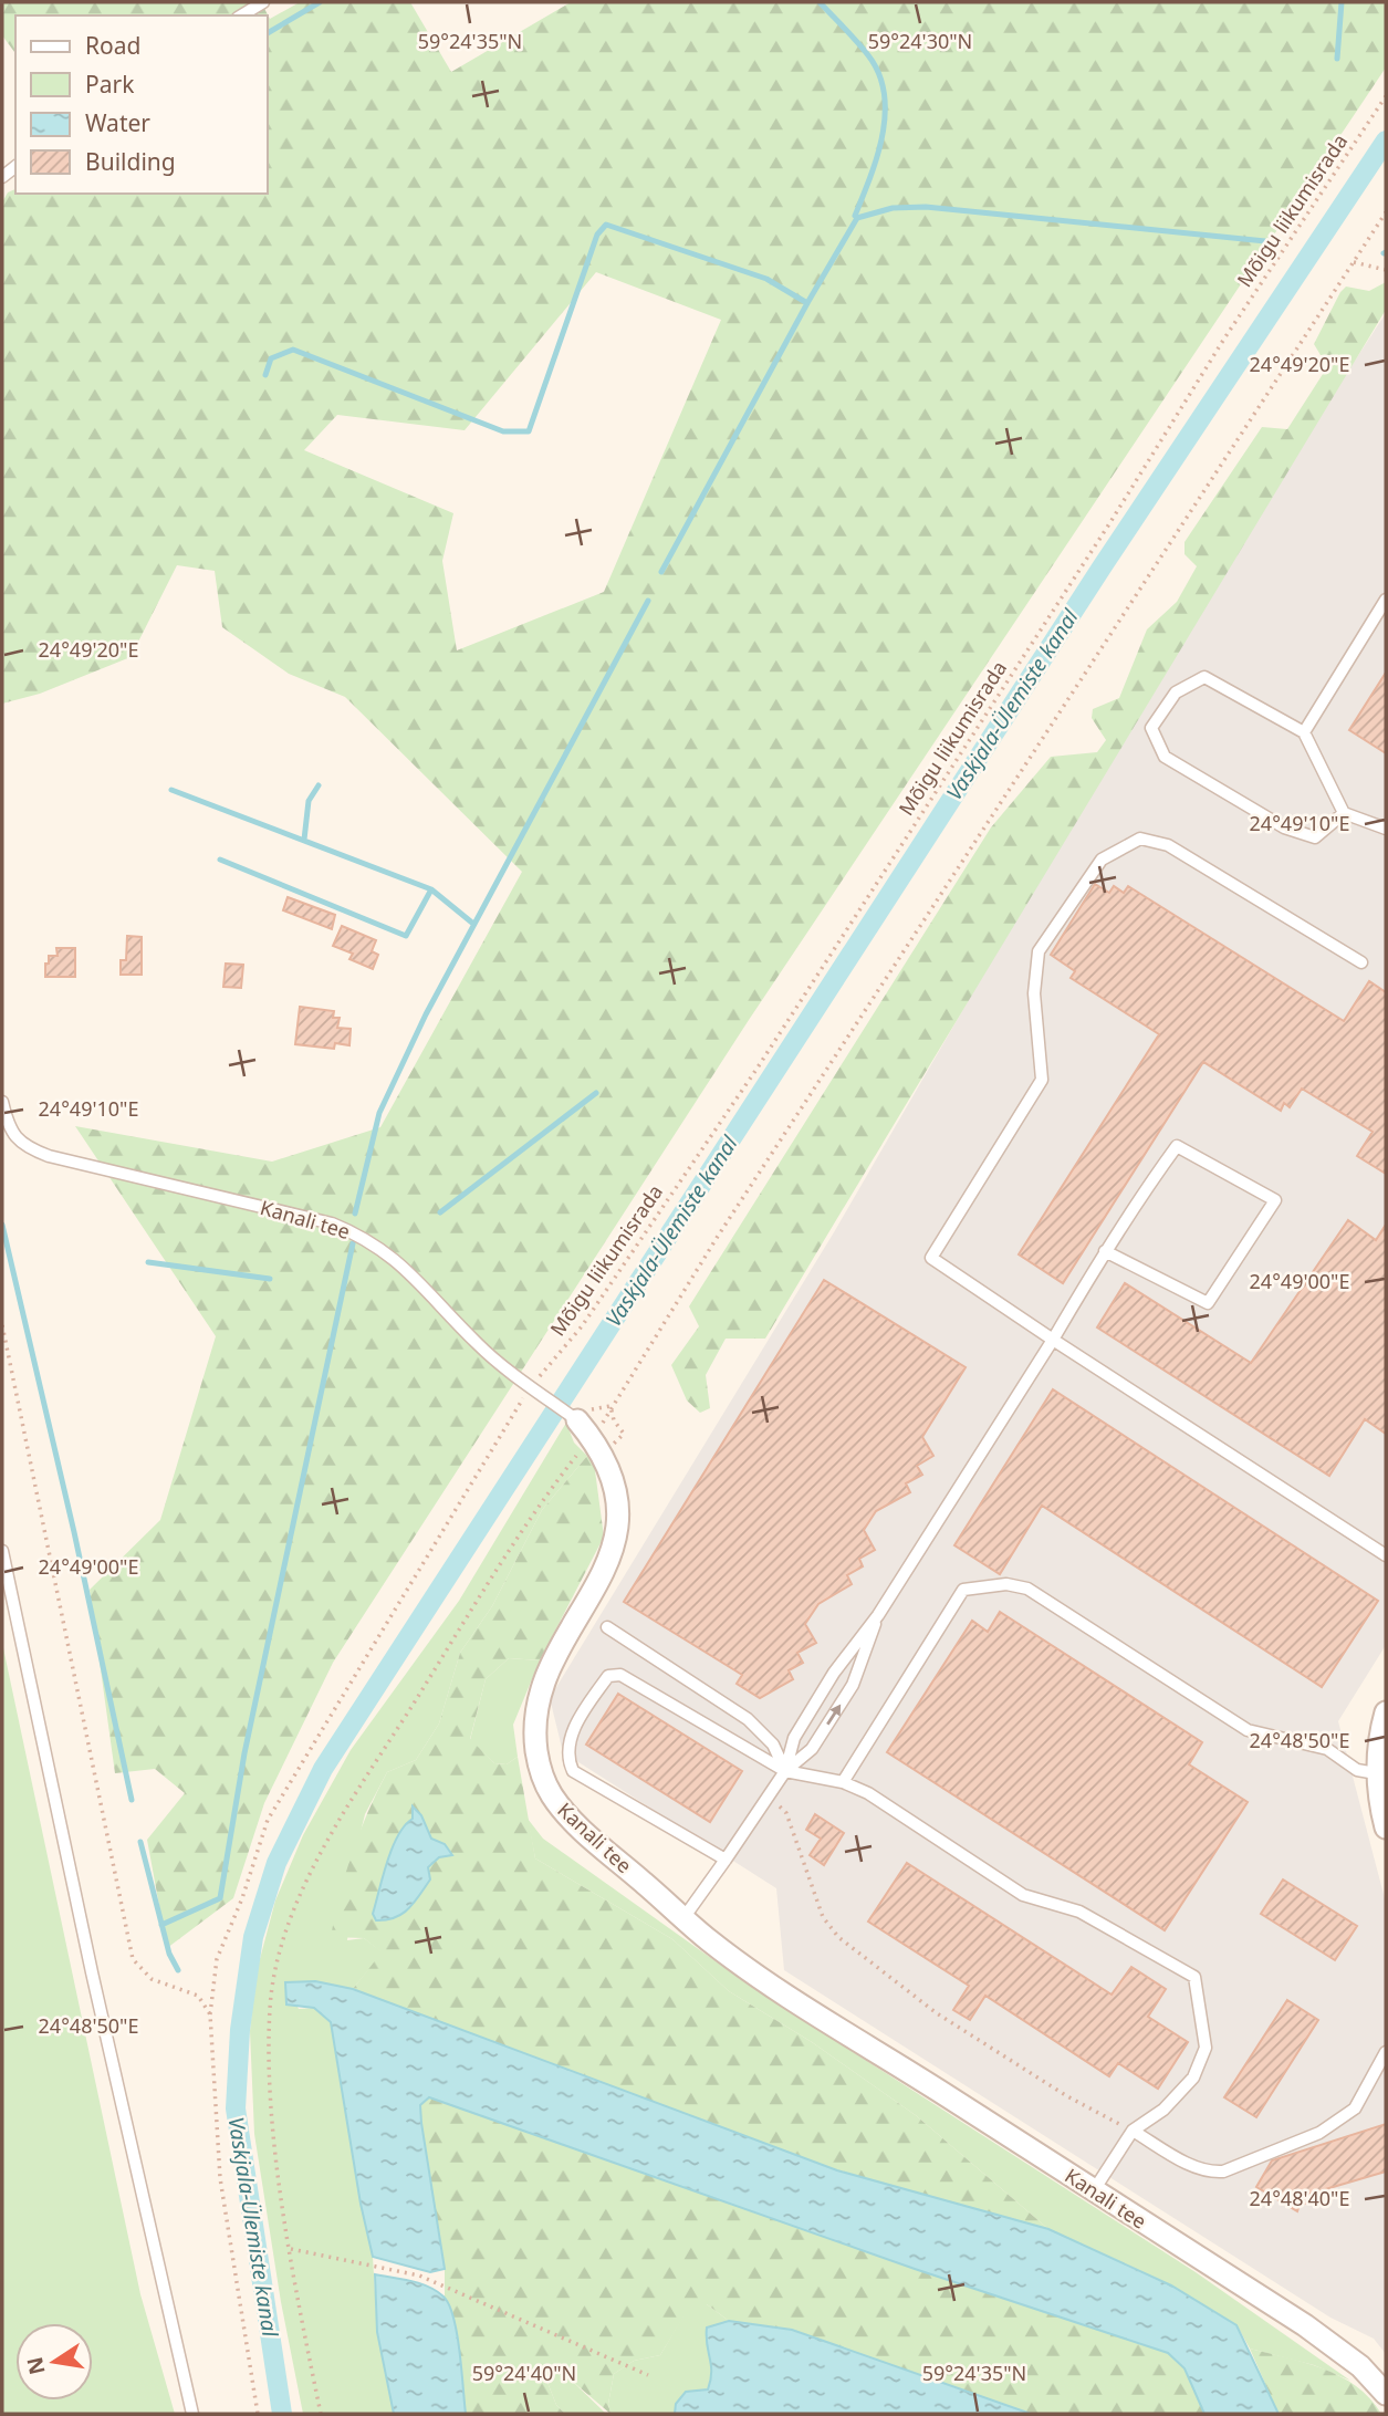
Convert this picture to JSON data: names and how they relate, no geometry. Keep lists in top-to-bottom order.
{
  "streets": {
    "street": ["Kanali tee"],
    "path": ["Mõigu liikumisrada"]
  },
  "crossings": [
    ["Mõigu liikumisrada", "Kanali tee"]
  ],
  "water": ["Vaskjala-Ülemiste kanal"],
  "legend": [
    "Road",
    "Park",
    "Water",
    "Building"
  ],
  "north": "left",
  "coordinates": [
    "59°24'35\"N",
    "59°24'30\"N",
    "24°49'20\"E",
    "24°49'10\"E",
    "24°49'00\"E",
    "24°48'50\"E",
    "24°48'40\"E",
    "59°24'40\"N"
  ]
}
